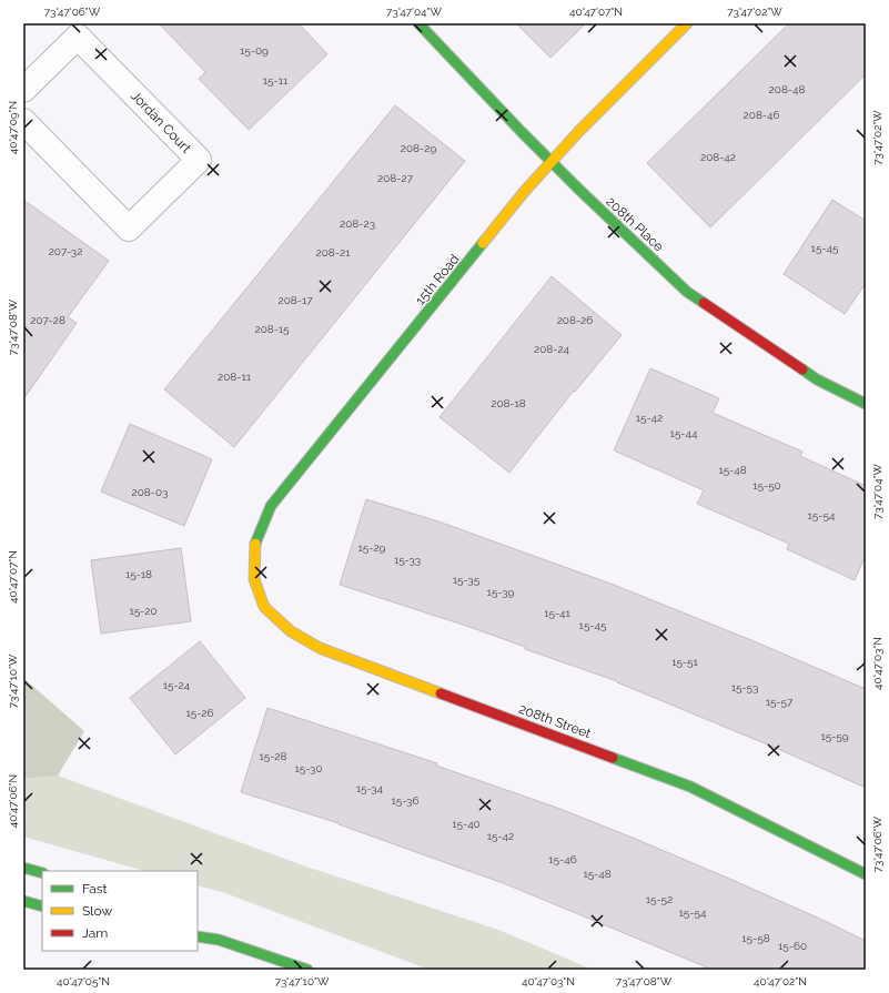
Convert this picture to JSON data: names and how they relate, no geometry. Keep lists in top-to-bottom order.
{
  "streets": {
    "main road": ["208th Place", "15th Road", "208th Street"],
    "street": ["Jordan Court"]
  },
  "crossings": [
    ["208th Place", "15th Road"],
    ["15th Road", "208th Street"]
  ],
  "house_numbers": [
    "15-09",
    "15-11",
    "208-48",
    "208-46",
    "208-29",
    "208-42",
    "208-27",
    "208-23",
    "15-45",
    "207-32",
    "208-21",
    "208-17",
    "207-28",
    "208-26",
    "208-15",
    "208-24",
    "208-11",
    "208-18",
    "15-42",
    "15-44",
    "15-48",
    "15-50",
    "208-03",
    "15-54",
    "15-29",
    "15-33",
    "15-18",
    "15-35",
    "15-39",
    "15-20",
    "15-41",
    "15-45",
    "15-51",
    "15-24",
    "15-53",
    "15-57",
    "15-26",
    "15-59",
    "15-28",
    "15-30",
    "15-34",
    "15-36",
    "15-40",
    "15-42",
    "15-46",
    "15-48",
    "15-52",
    "15-54",
    "15-58",
    "15-60"
  ],
  "legend": ["Fast", "Slow", "Jam"],
  "coordinates": [
    "73°47'06\"W",
    "73°47'04\"W",
    "40°47'07\"N",
    "73°47'02\"W",
    "40°47'09\"N",
    "73°47'08\"W",
    "40°47'03\"N",
    "73°47'10\"W",
    "40°47'06\"N",
    "40°47'05\"N",
    "40°47'02\"N"
  ]
}
